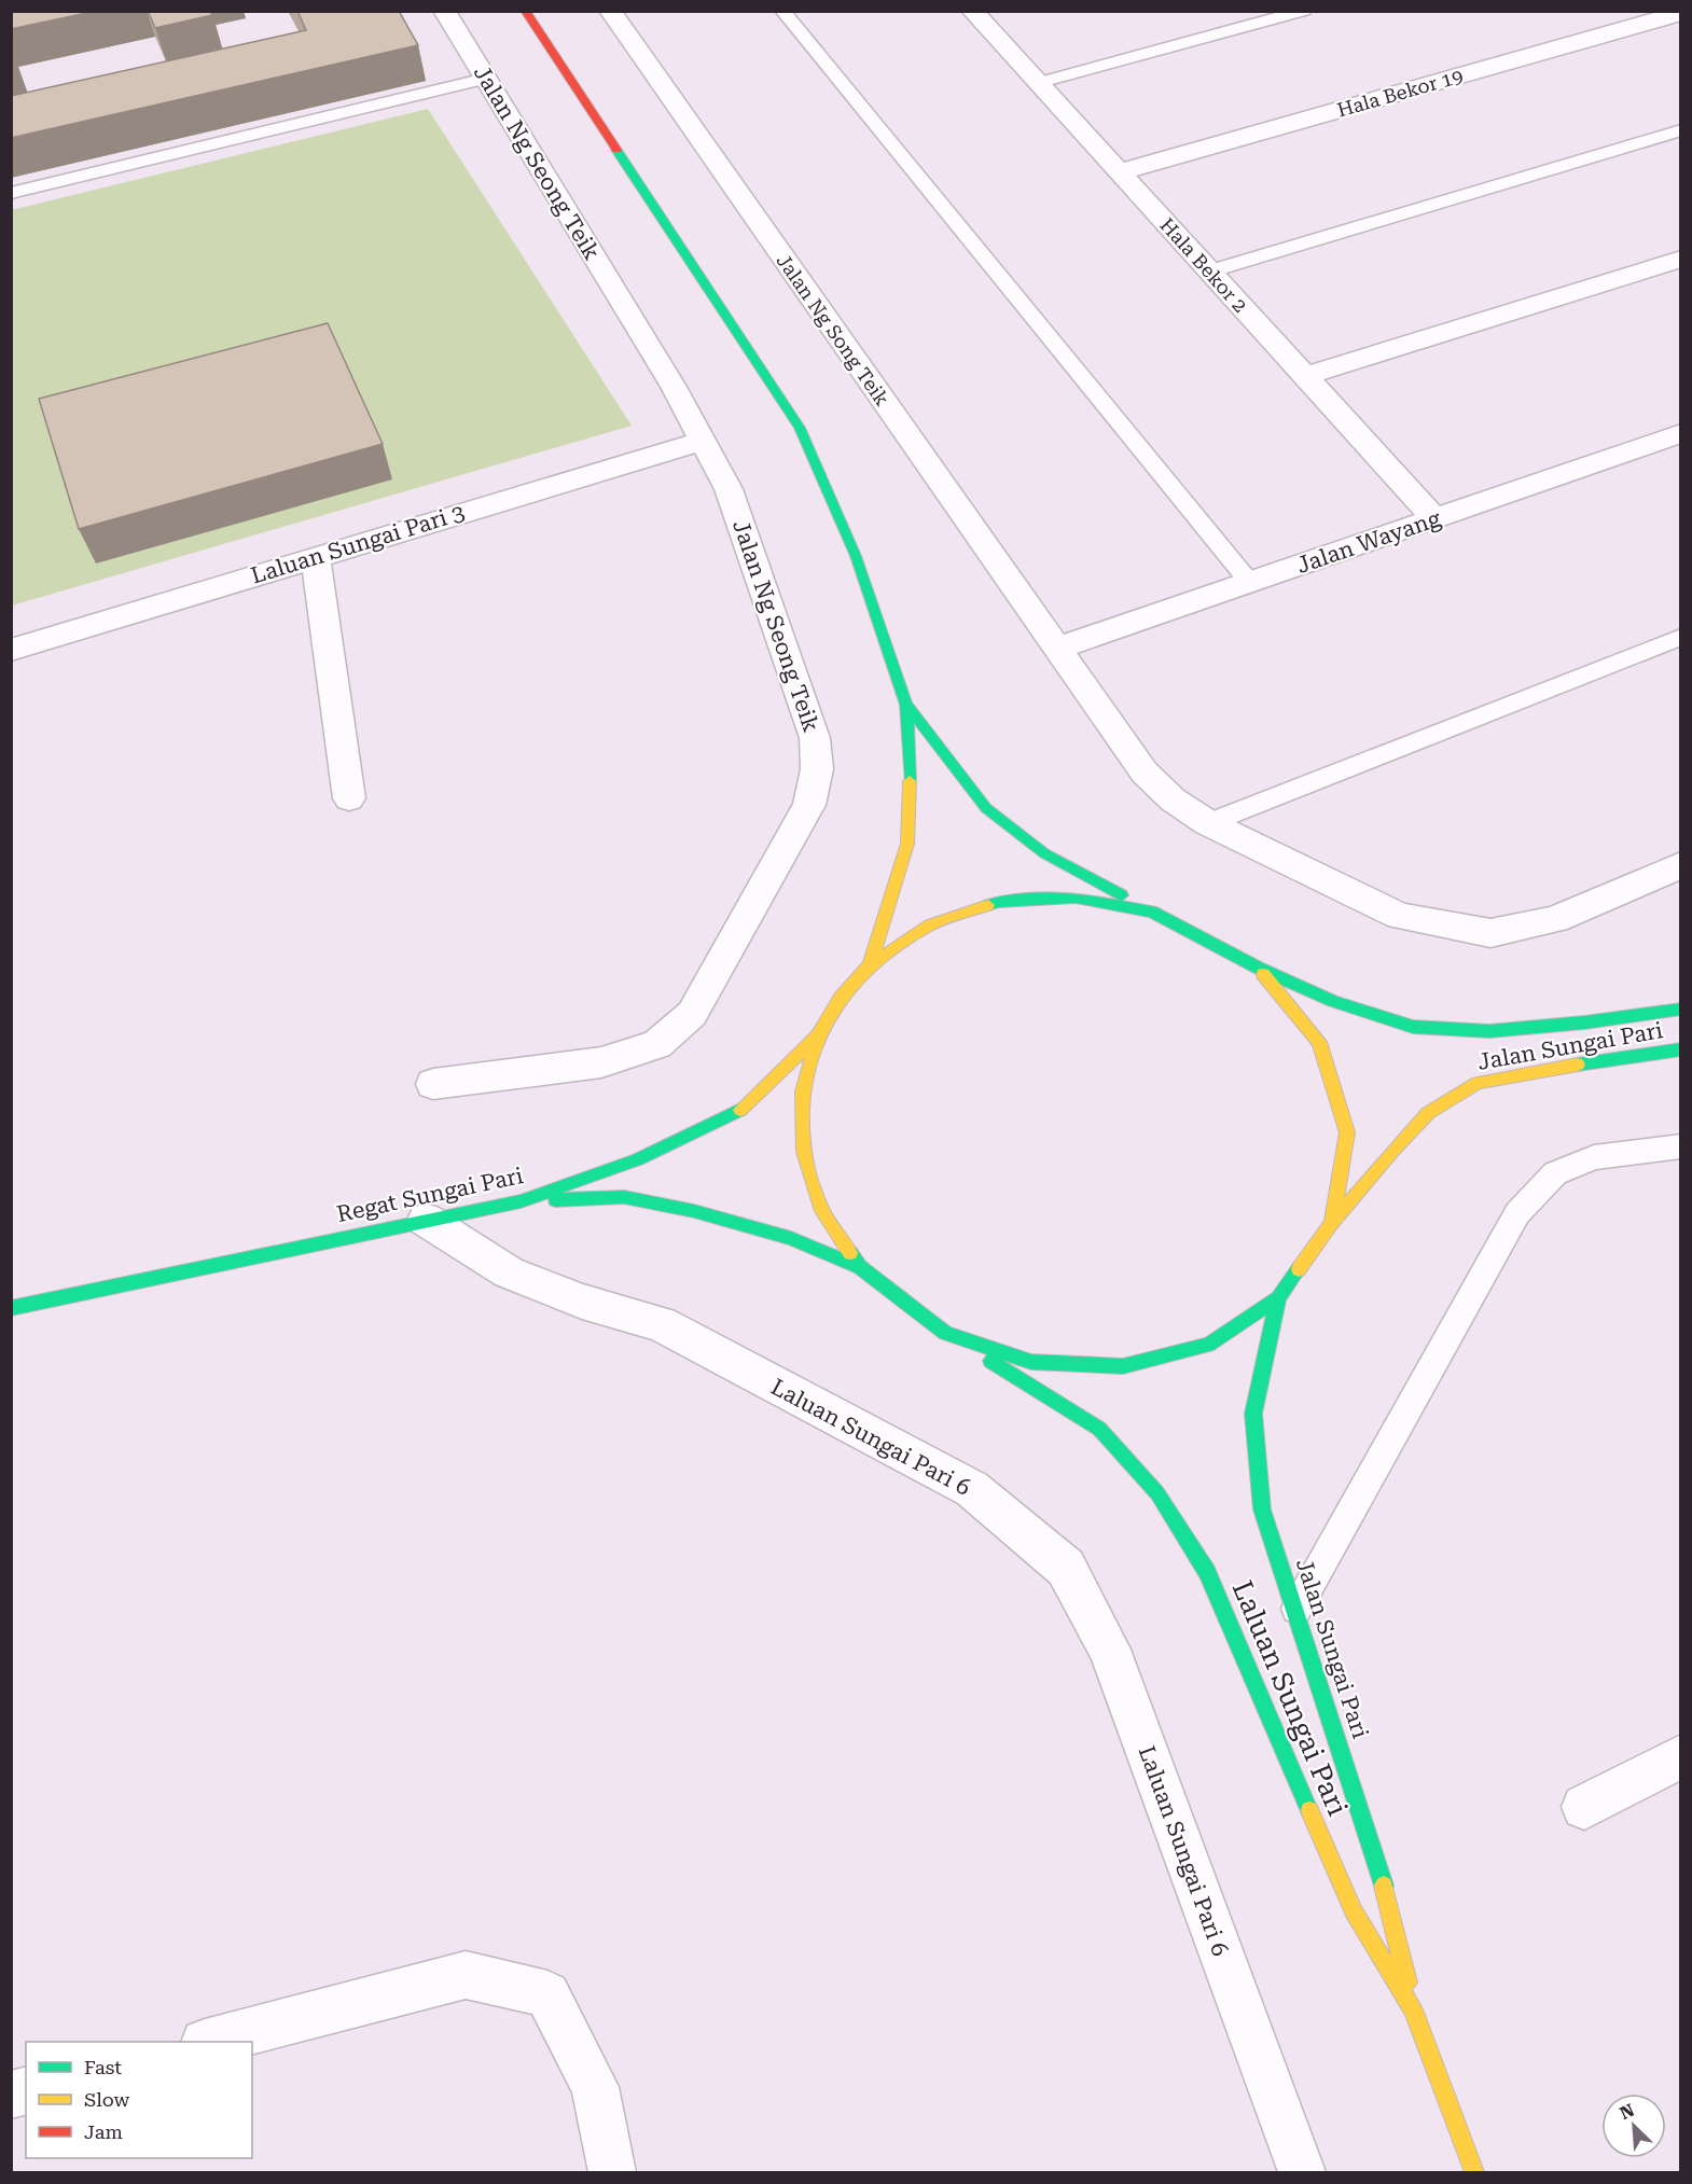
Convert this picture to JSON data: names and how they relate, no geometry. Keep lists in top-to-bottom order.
{
  "streets": {
    "main road": ["Jalan Sungai Pari", "Regat Sungai Pari", "Laluan Sungai Pari"],
    "street": [
      "Hala Bekor 19",
      "Jalan Ng Seong Teik",
      "Hala Bekor 2",
      "Jalan Ng Song Teik",
      "Jalan Wayang",
      "Laluan Sungai Pari 3",
      "Laluan Sungai Pari 6"
    ]
  },
  "crossings": [
    ["Hala Bekor 19", "Hala Bekor 2"],
    ["Jalan Ng Seong Teik", "Laluan Sungai Pari 3"],
    ["Hala Bekor 2", "Jalan Wayang"],
    ["Jalan Ng Song Teik", "Jalan Wayang"],
    ["Jalan Sungai Pari", "Laluan Sungai Pari"],
    ["Regat Sungai Pari", "Laluan Sungai Pari 6"]
  ],
  "legend": ["Fast", "Slow", "Jam"],
  "north": "top left"
}
